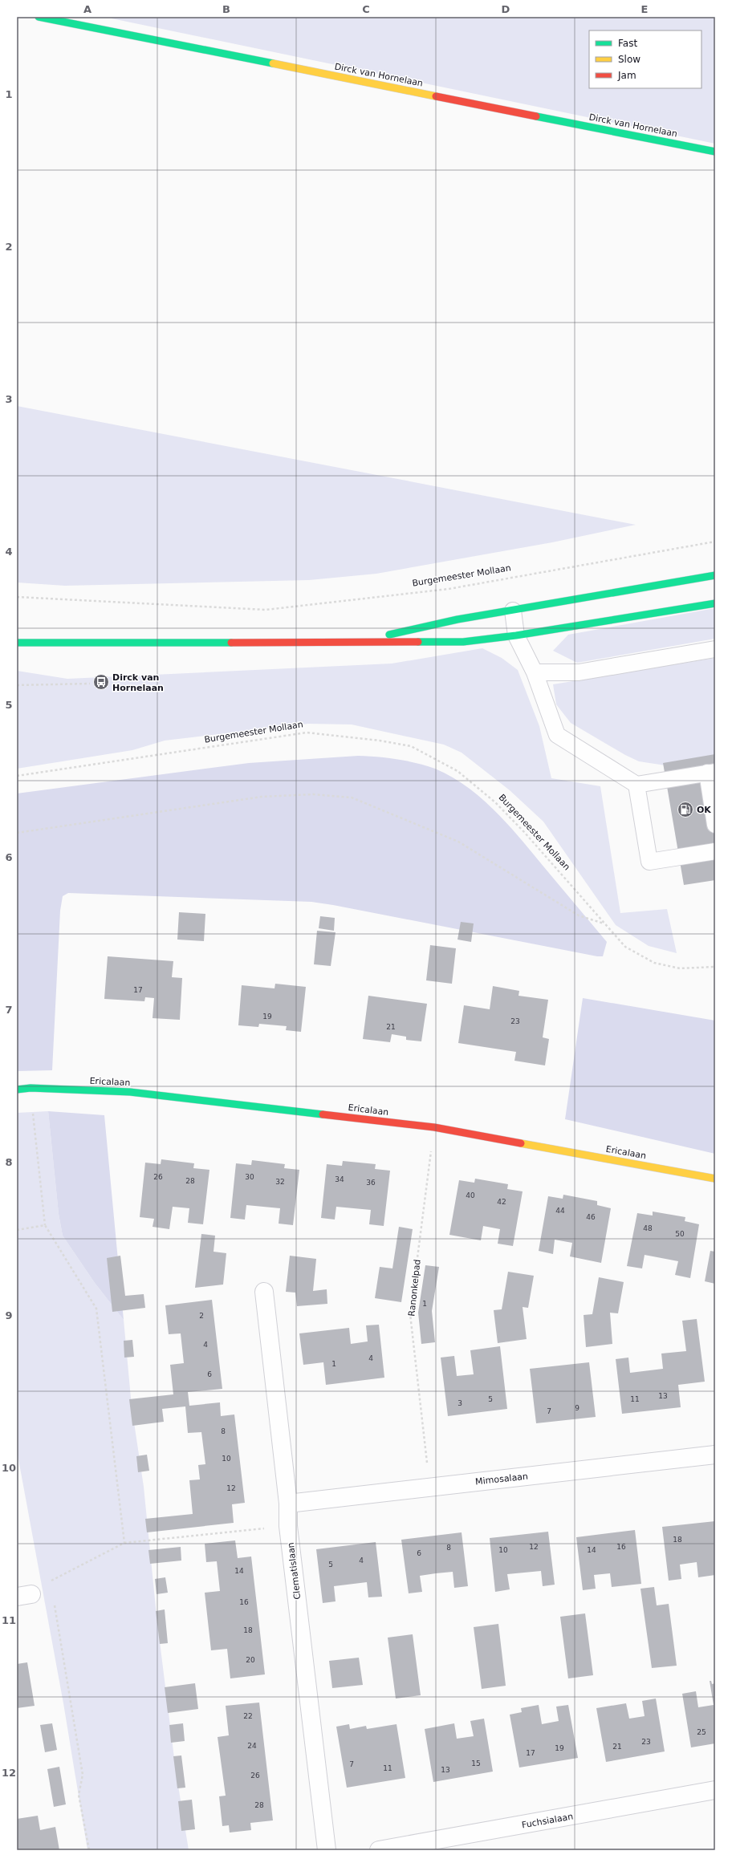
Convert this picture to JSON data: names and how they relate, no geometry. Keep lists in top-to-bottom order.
{
  "streets": {
    "street": [
      "Dirck van Hornelaan",
      "Ericalaan",
      "Mimosalaan",
      "Clematislaan",
      "Fuchsialaan"
    ],
    "path": ["Burgemeester Mollaan", "Ranonkelpad"]
  },
  "crossings": [
    ["Ericalaan", "Ranonkelpad"],
    ["Ranonkelpad", "Mimosalaan"],
    ["Mimosalaan", "Clematislaan"]
  ],
  "places": {
    "bus stop": ["Dirck van Hornelaan"],
    "fuel station": ["OK"]
  },
  "house_numbers": [
    "17",
    "19",
    "23",
    "21",
    "26",
    "30",
    "34",
    "28",
    "32",
    "36",
    "40",
    "42",
    "44",
    "46",
    "48",
    "50",
    "1",
    "2",
    "4",
    "4",
    "1",
    "6",
    "13",
    "5",
    "11",
    "3",
    "9",
    "7",
    "8",
    "10",
    "12",
    "18",
    "12",
    "16",
    "8",
    "10",
    "14",
    "6",
    "4",
    "5",
    "14",
    "16",
    "18",
    "20",
    "22",
    "25",
    "23",
    "24",
    "21",
    "19",
    "17",
    "15",
    "7",
    "11",
    "13",
    "26",
    "28"
  ],
  "legend": ["Fast", "Slow", "Jam"],
  "grid": {
    "columns": [
      "A",
      "B",
      "C",
      "D",
      "E"
    ],
    "rows": [
      "1",
      "2",
      "3",
      "4",
      "5",
      "6",
      "7",
      "8",
      "9",
      "10",
      "11",
      "12"
    ]
  }
}
